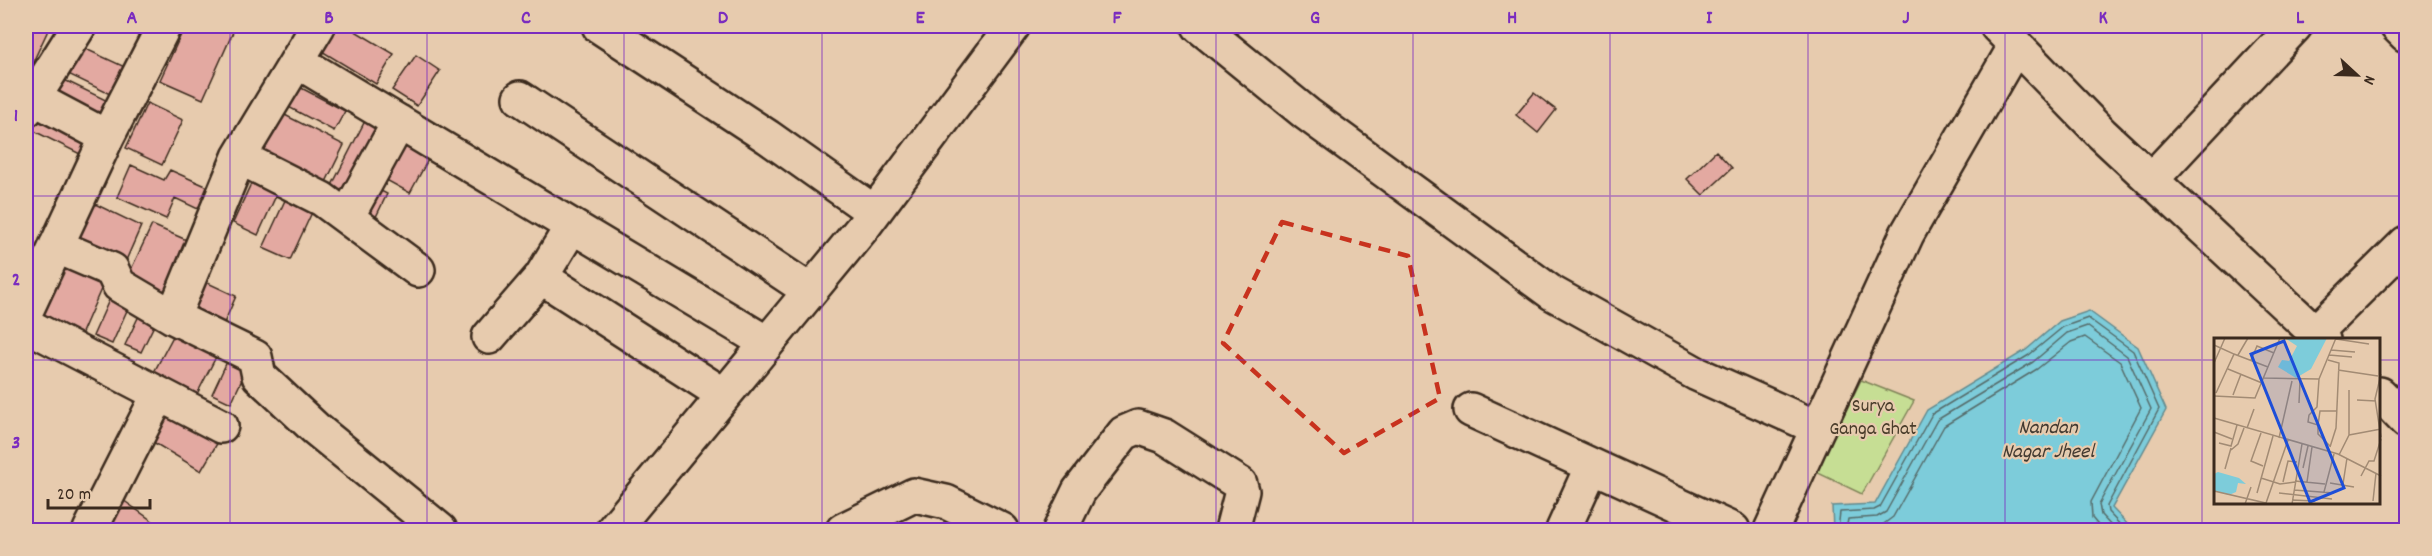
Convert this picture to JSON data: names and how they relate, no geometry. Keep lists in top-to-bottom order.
{
  "water": ["Nandan Nagar Jheel"],
  "parks": ["Surya Ganga Ghat"],
  "scale_bar": "20 m",
  "north": "right",
  "grid": {
    "columns": [
      "A",
      "B",
      "C",
      "D",
      "E",
      "F",
      "G",
      "H",
      "I",
      "J",
      "K",
      "L"
    ],
    "rows": ["1", "2", "3"]
  }
}
